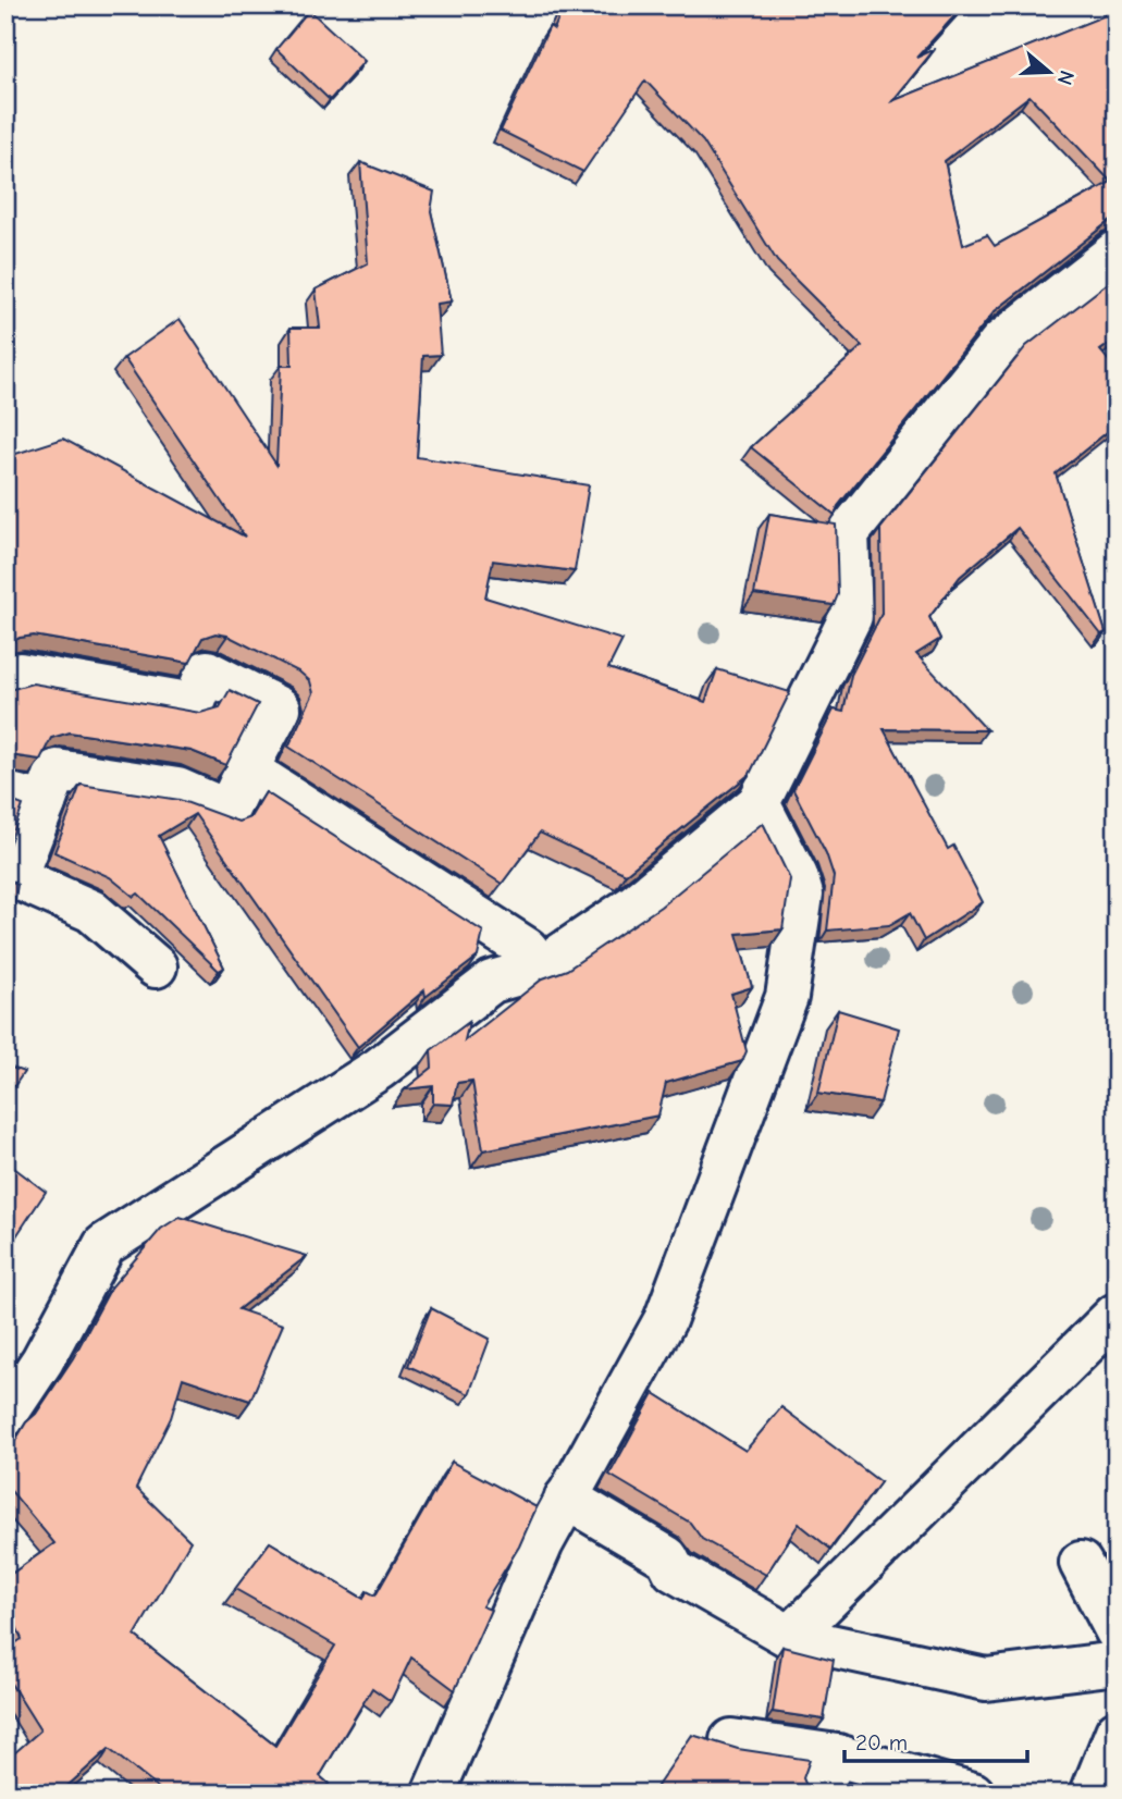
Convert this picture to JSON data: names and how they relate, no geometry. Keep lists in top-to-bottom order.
{
  "scale_bar": "20 m",
  "north": "right"
}
